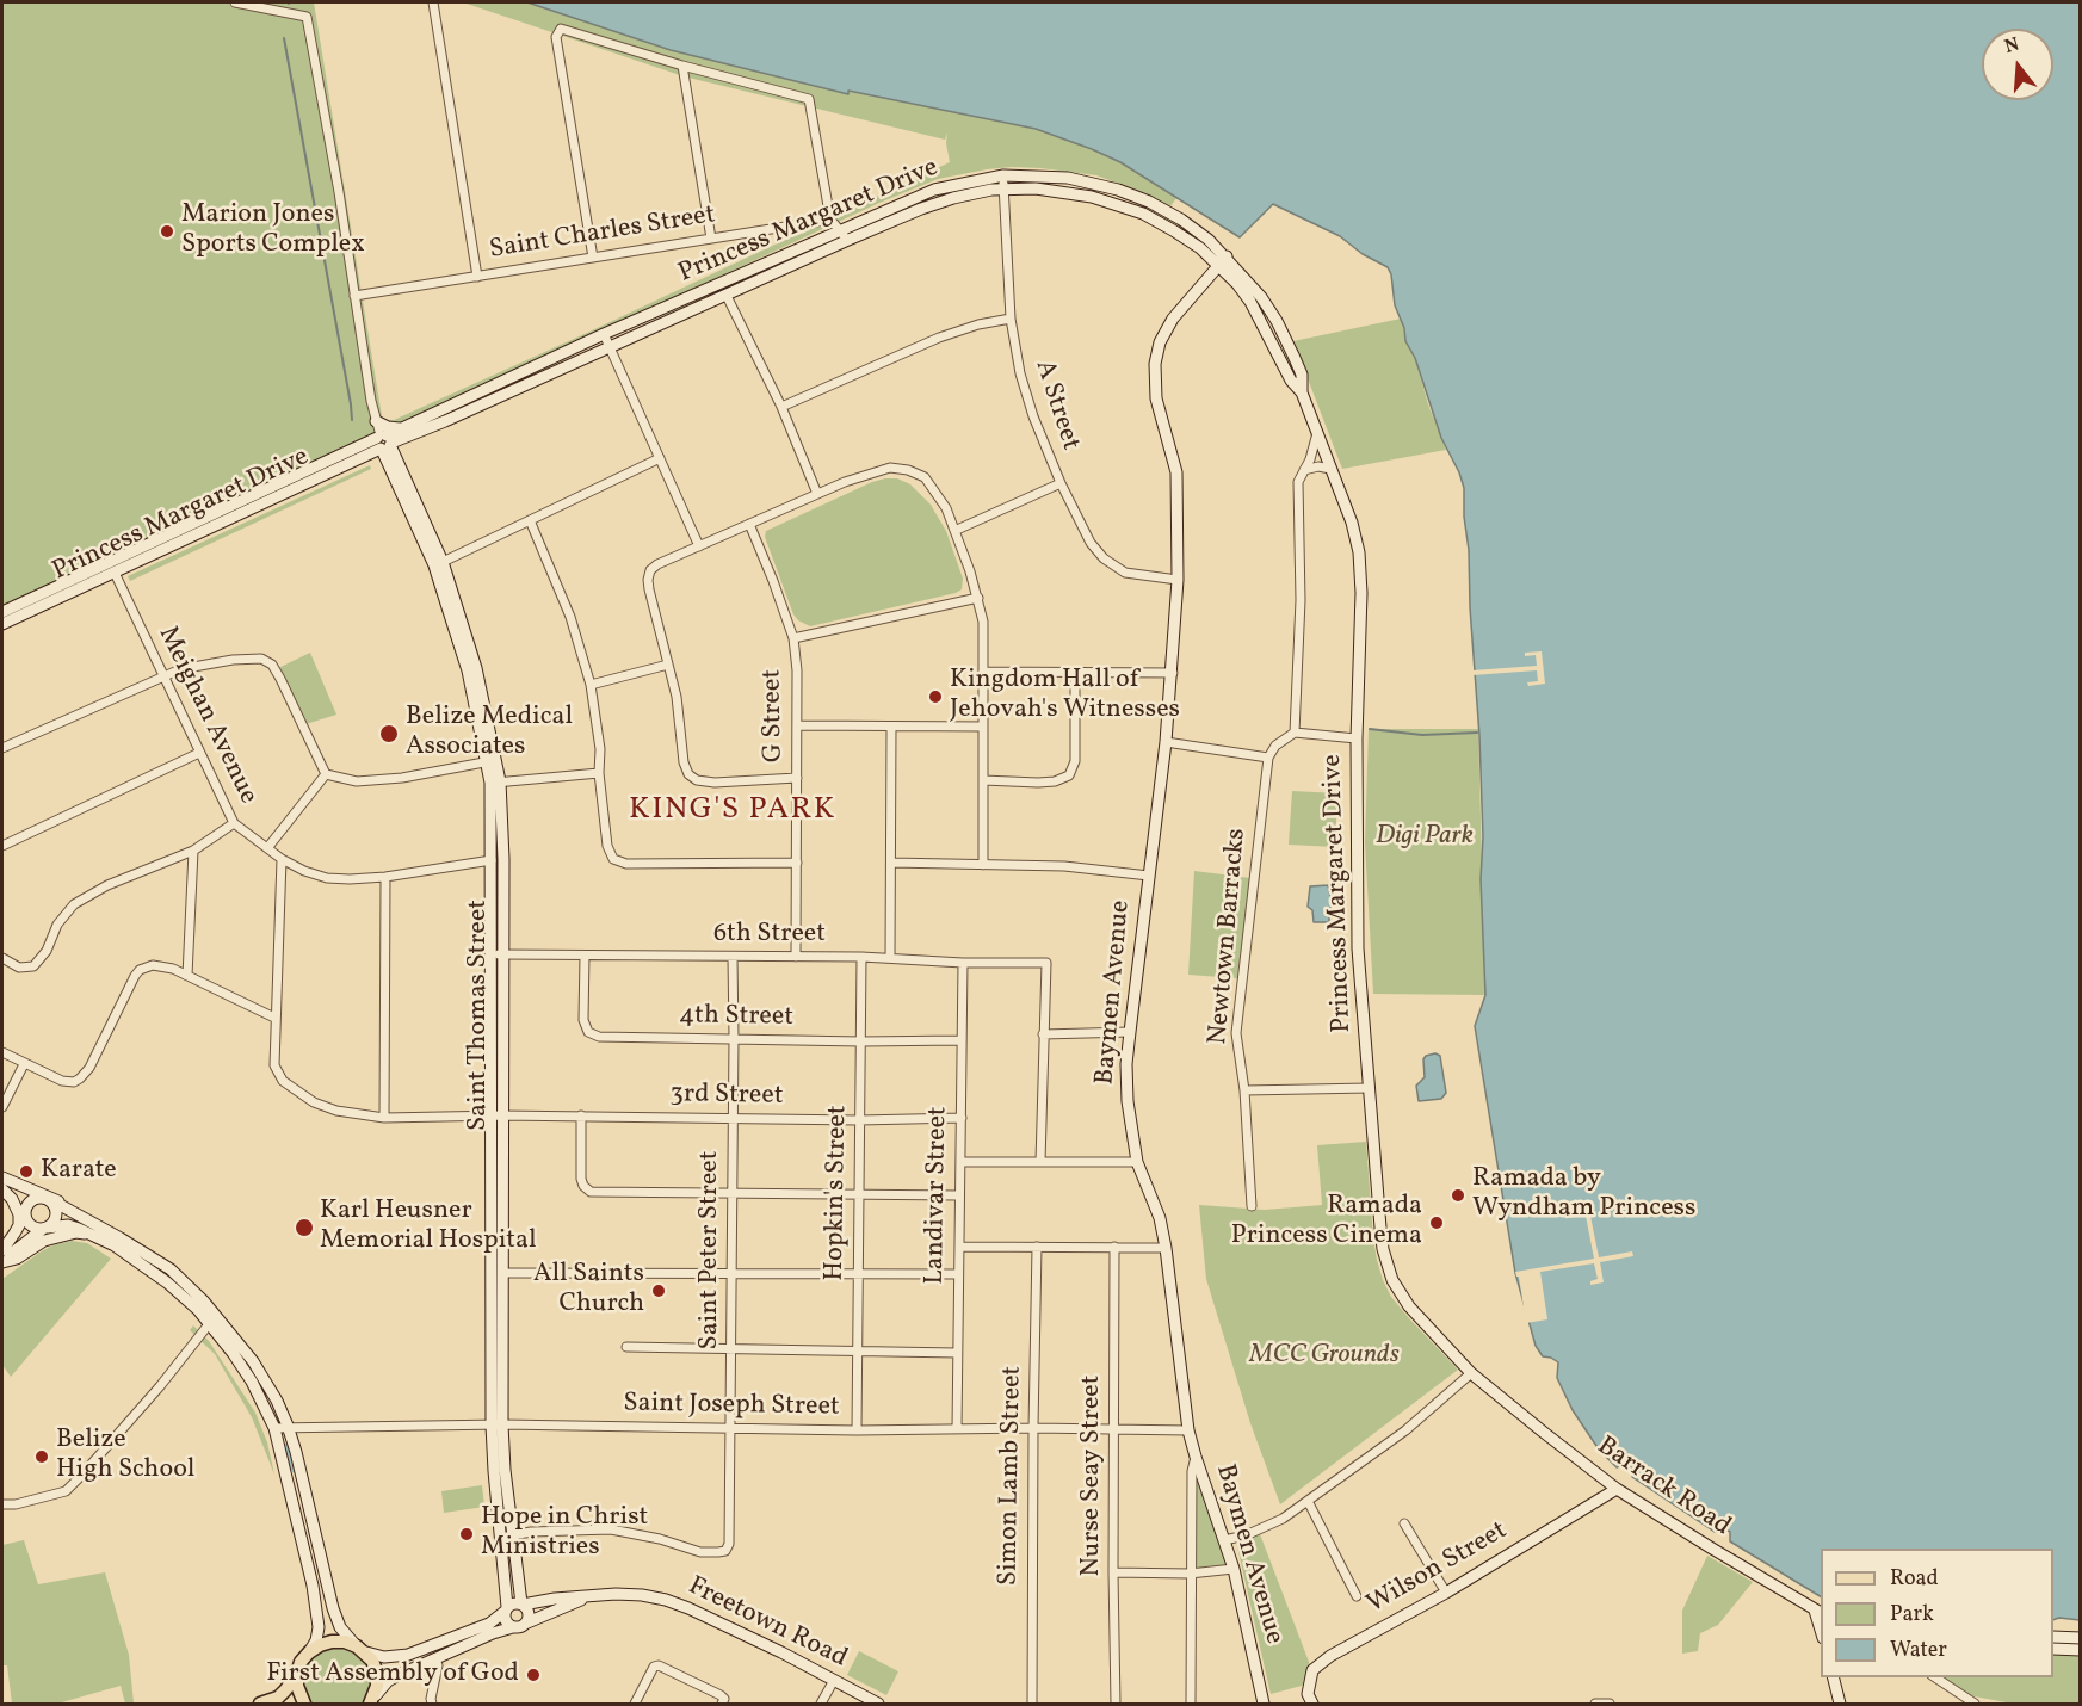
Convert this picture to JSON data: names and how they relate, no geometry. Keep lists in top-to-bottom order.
{
  "streets": {
    "main road": [
      "Princess Margaret Drive",
      "Baymen Avenue",
      "Saint Thomas Street",
      "Barrack Road",
      "Wilson Street",
      "Freetown Road"
    ],
    "street": [
      "Saint Charles Street",
      "A Street",
      "Meighan Avenue",
      "G Street",
      "6th Street",
      "Newtown Barracks",
      "4th Street",
      "3rd Street",
      "Hopkin's Street",
      "Landivar Street",
      "Saint Peter Street",
      "Saint Joseph Street",
      "Simon Lamb Street",
      "Nurse Seay Street"
    ]
  },
  "crossings": [
    ["Princess Margaret Drive", "A Street"],
    ["Princess Margaret Drive", "Meighan Avenue"],
    ["Princess Margaret Drive", "Baymen Avenue"],
    ["Princess Margaret Drive", "Saint Thomas Street"],
    ["Princess Margaret Drive", "Barrack Road"],
    ["A Street", "Baymen Avenue"],
    ["Meighan Avenue", "Saint Thomas Street"],
    ["Meighan Avenue", "3rd Street"],
    ["G Street", "6th Street"],
    ["6th Street", "Saint Thomas Street"],
    ["6th Street", "4th Street"],
    ["6th Street", "Hopkin's Street"],
    ["6th Street", "Landivar Street"],
    ["6th Street", "Saint Peter Street"],
    ["Baymen Avenue", "Saint Joseph Street"],
    ["Saint Thomas Street", "3rd Street"],
    ["Saint Thomas Street", "Saint Peter Street"],
    ["Saint Thomas Street", "Saint Joseph Street"],
    ["Saint Thomas Street", "Freetown Road"],
    ["4th Street", "Hopkin's Street"],
    ["4th Street", "Landivar Street"],
    ["4th Street", "Saint Peter Street"],
    ["3rd Street", "Hopkin's Street"],
    ["3rd Street", "Landivar Street"],
    ["3rd Street", "Saint Peter Street"],
    ["Hopkin's Street", "Saint Joseph Street"],
    ["Landivar Street", "Saint Joseph Street"],
    ["Saint Peter Street", "Saint Joseph Street"],
    ["Saint Joseph Street", "Simon Lamb Street"],
    ["Saint Joseph Street", "Nurse Seay Street"],
    ["Barrack Road", "Wilson Street"]
  ],
  "districts": ["KING'S PARK"],
  "parks": ["Digi Park", "MCC Grounds"],
  "places": [
    "Marion Jones Sports Complex",
    "Kingdom Hall of Jehovah's Witnesses",
    "Belize Medical Associates",
    "Karate",
    "Ramada by Wyndham Princess",
    "Ramada Princess Cinema",
    "Karl Heusner Memorial Hospital",
    "All Saints Church",
    "Belize High School",
    "Hope in Christ Ministries",
    "First Assembly of God"
  ],
  "legend": ["Road", "Park", "Water"],
  "north": "top"
}
